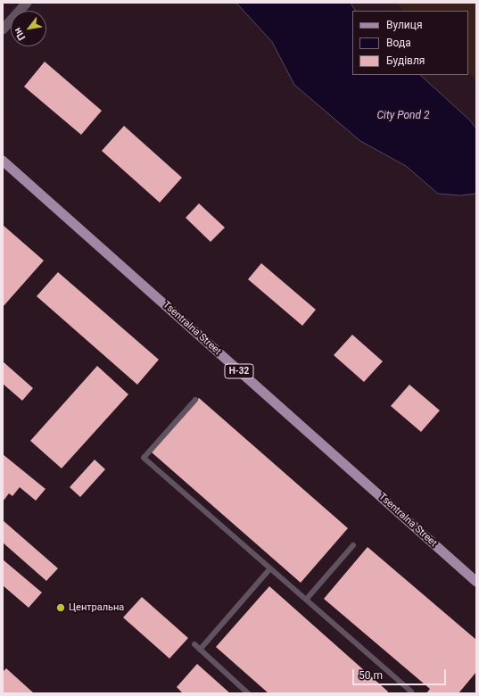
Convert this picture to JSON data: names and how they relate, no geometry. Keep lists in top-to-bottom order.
{
  "streets": {
    "main road": ["Tsentralna Street", "Н-32"]
  },
  "water": ["City Pond 2"],
  "places": ["Центральна"],
  "legend": ["Вулиця", "Вода", "Будівля"],
  "scale_bar": "50 m",
  "north": "bottom left"
}
